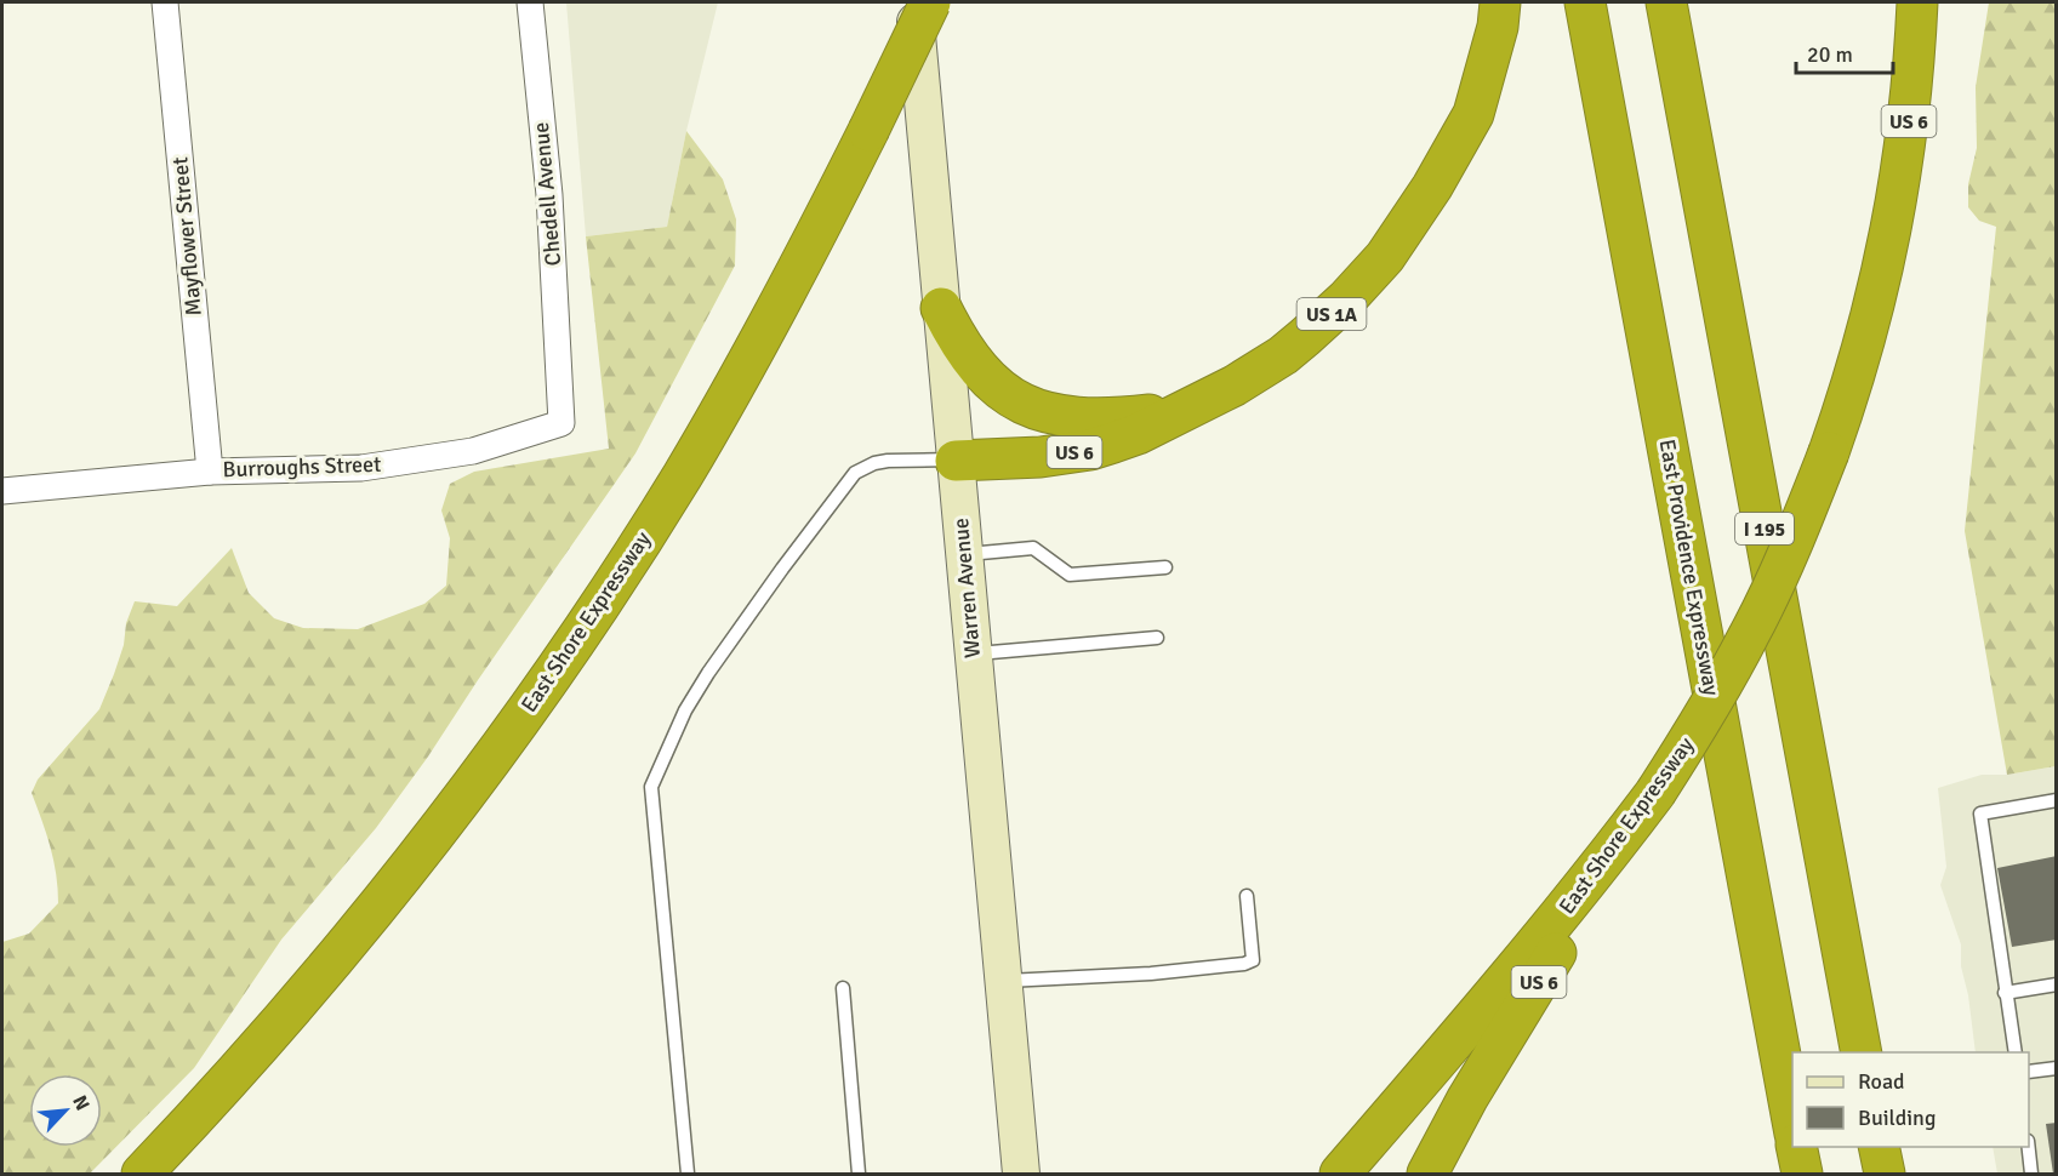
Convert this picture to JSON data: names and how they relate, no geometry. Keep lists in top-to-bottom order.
{
  "streets": {
    "highway": [
      "US 6",
      "US 1A",
      "I 195",
      "East Providence Expressway",
      "East Shore Expressway"
    ],
    "main road": ["Warren Avenue"],
    "street": ["Chedell Avenue", "Mayflower Street", "Burroughs Street"]
  },
  "crossings": [
    ["US 6", "US 1A"],
    ["US 6", "Warren Avenue"],
    ["US 6", "East Shore Expressway"],
    ["Chedell Avenue", "Burroughs Street"],
    ["Mayflower Street", "Burroughs Street"],
    ["US 1A", "Warren Avenue"]
  ],
  "legend": ["Road", "Building"],
  "scale_bar": "20 m",
  "north": "top right"
}
